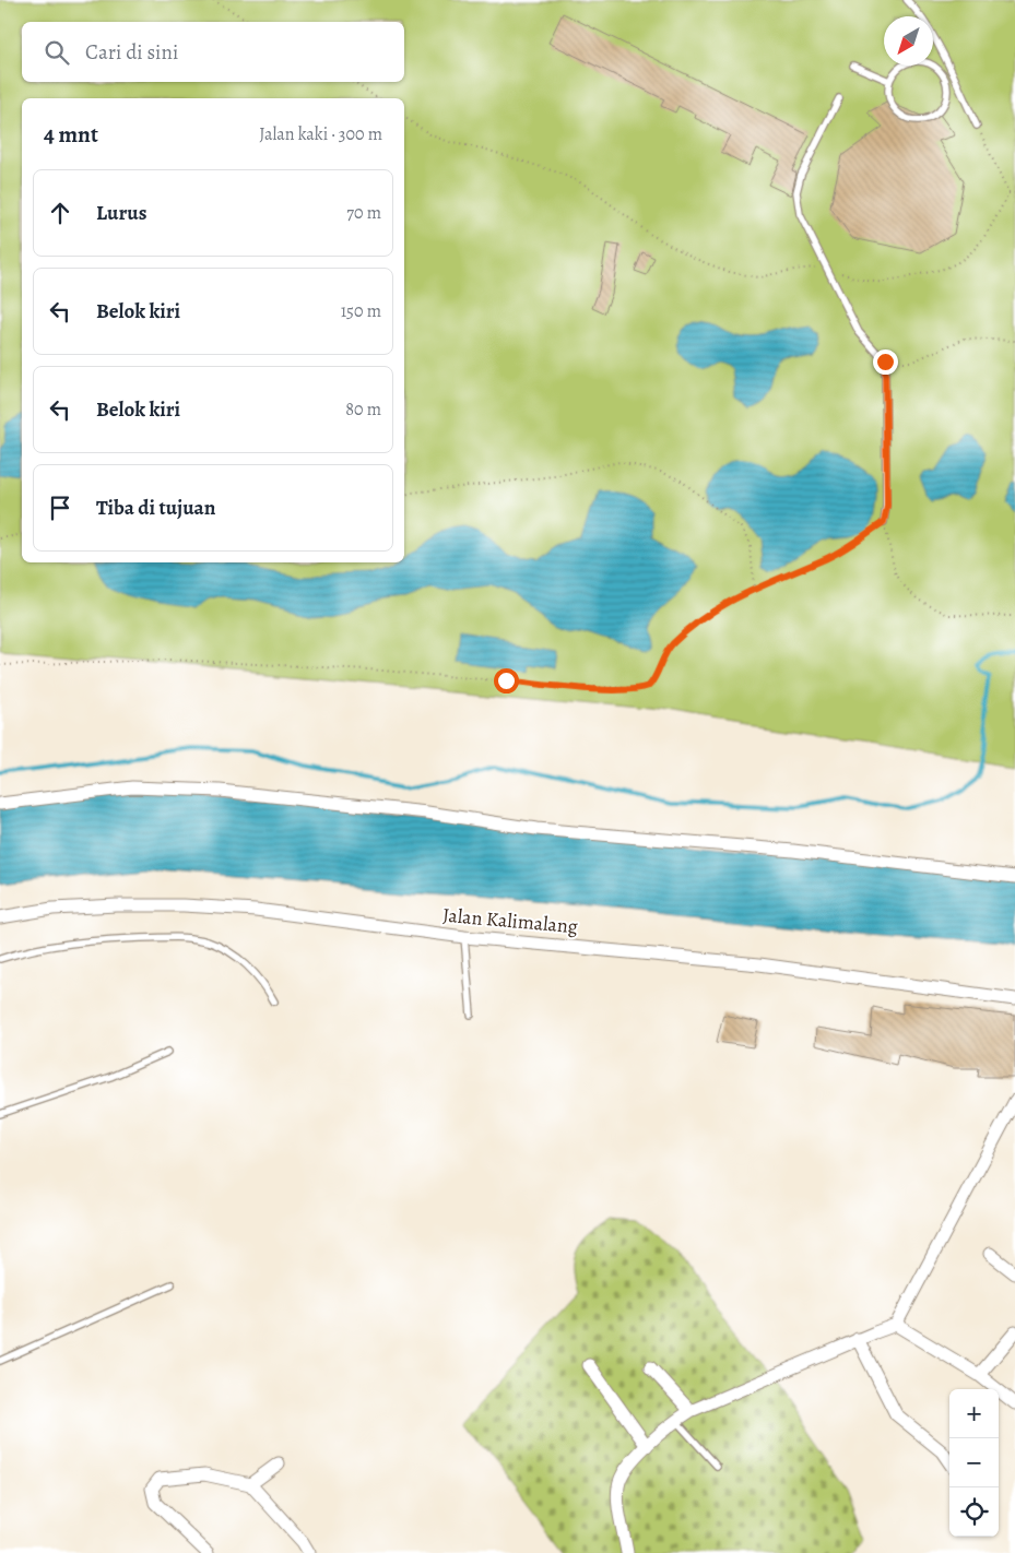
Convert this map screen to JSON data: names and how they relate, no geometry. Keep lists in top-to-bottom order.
{
  "streets": {
    "street": ["Jalan Kalimalang"]
  },
  "north": "bottom left",
  "page": {
    "search": "Cari di sini",
    "heading": ["4 mnt", "Jalan kaki · 300 m"],
    "list": [
      ["Lurus", "70 m"],
      ["Belok kiri", "150 m"],
      ["Belok kiri", "80 m"],
      "Tiba di tujuan"
    ],
    "map_buttons": ["+", "−"]
  }
}
